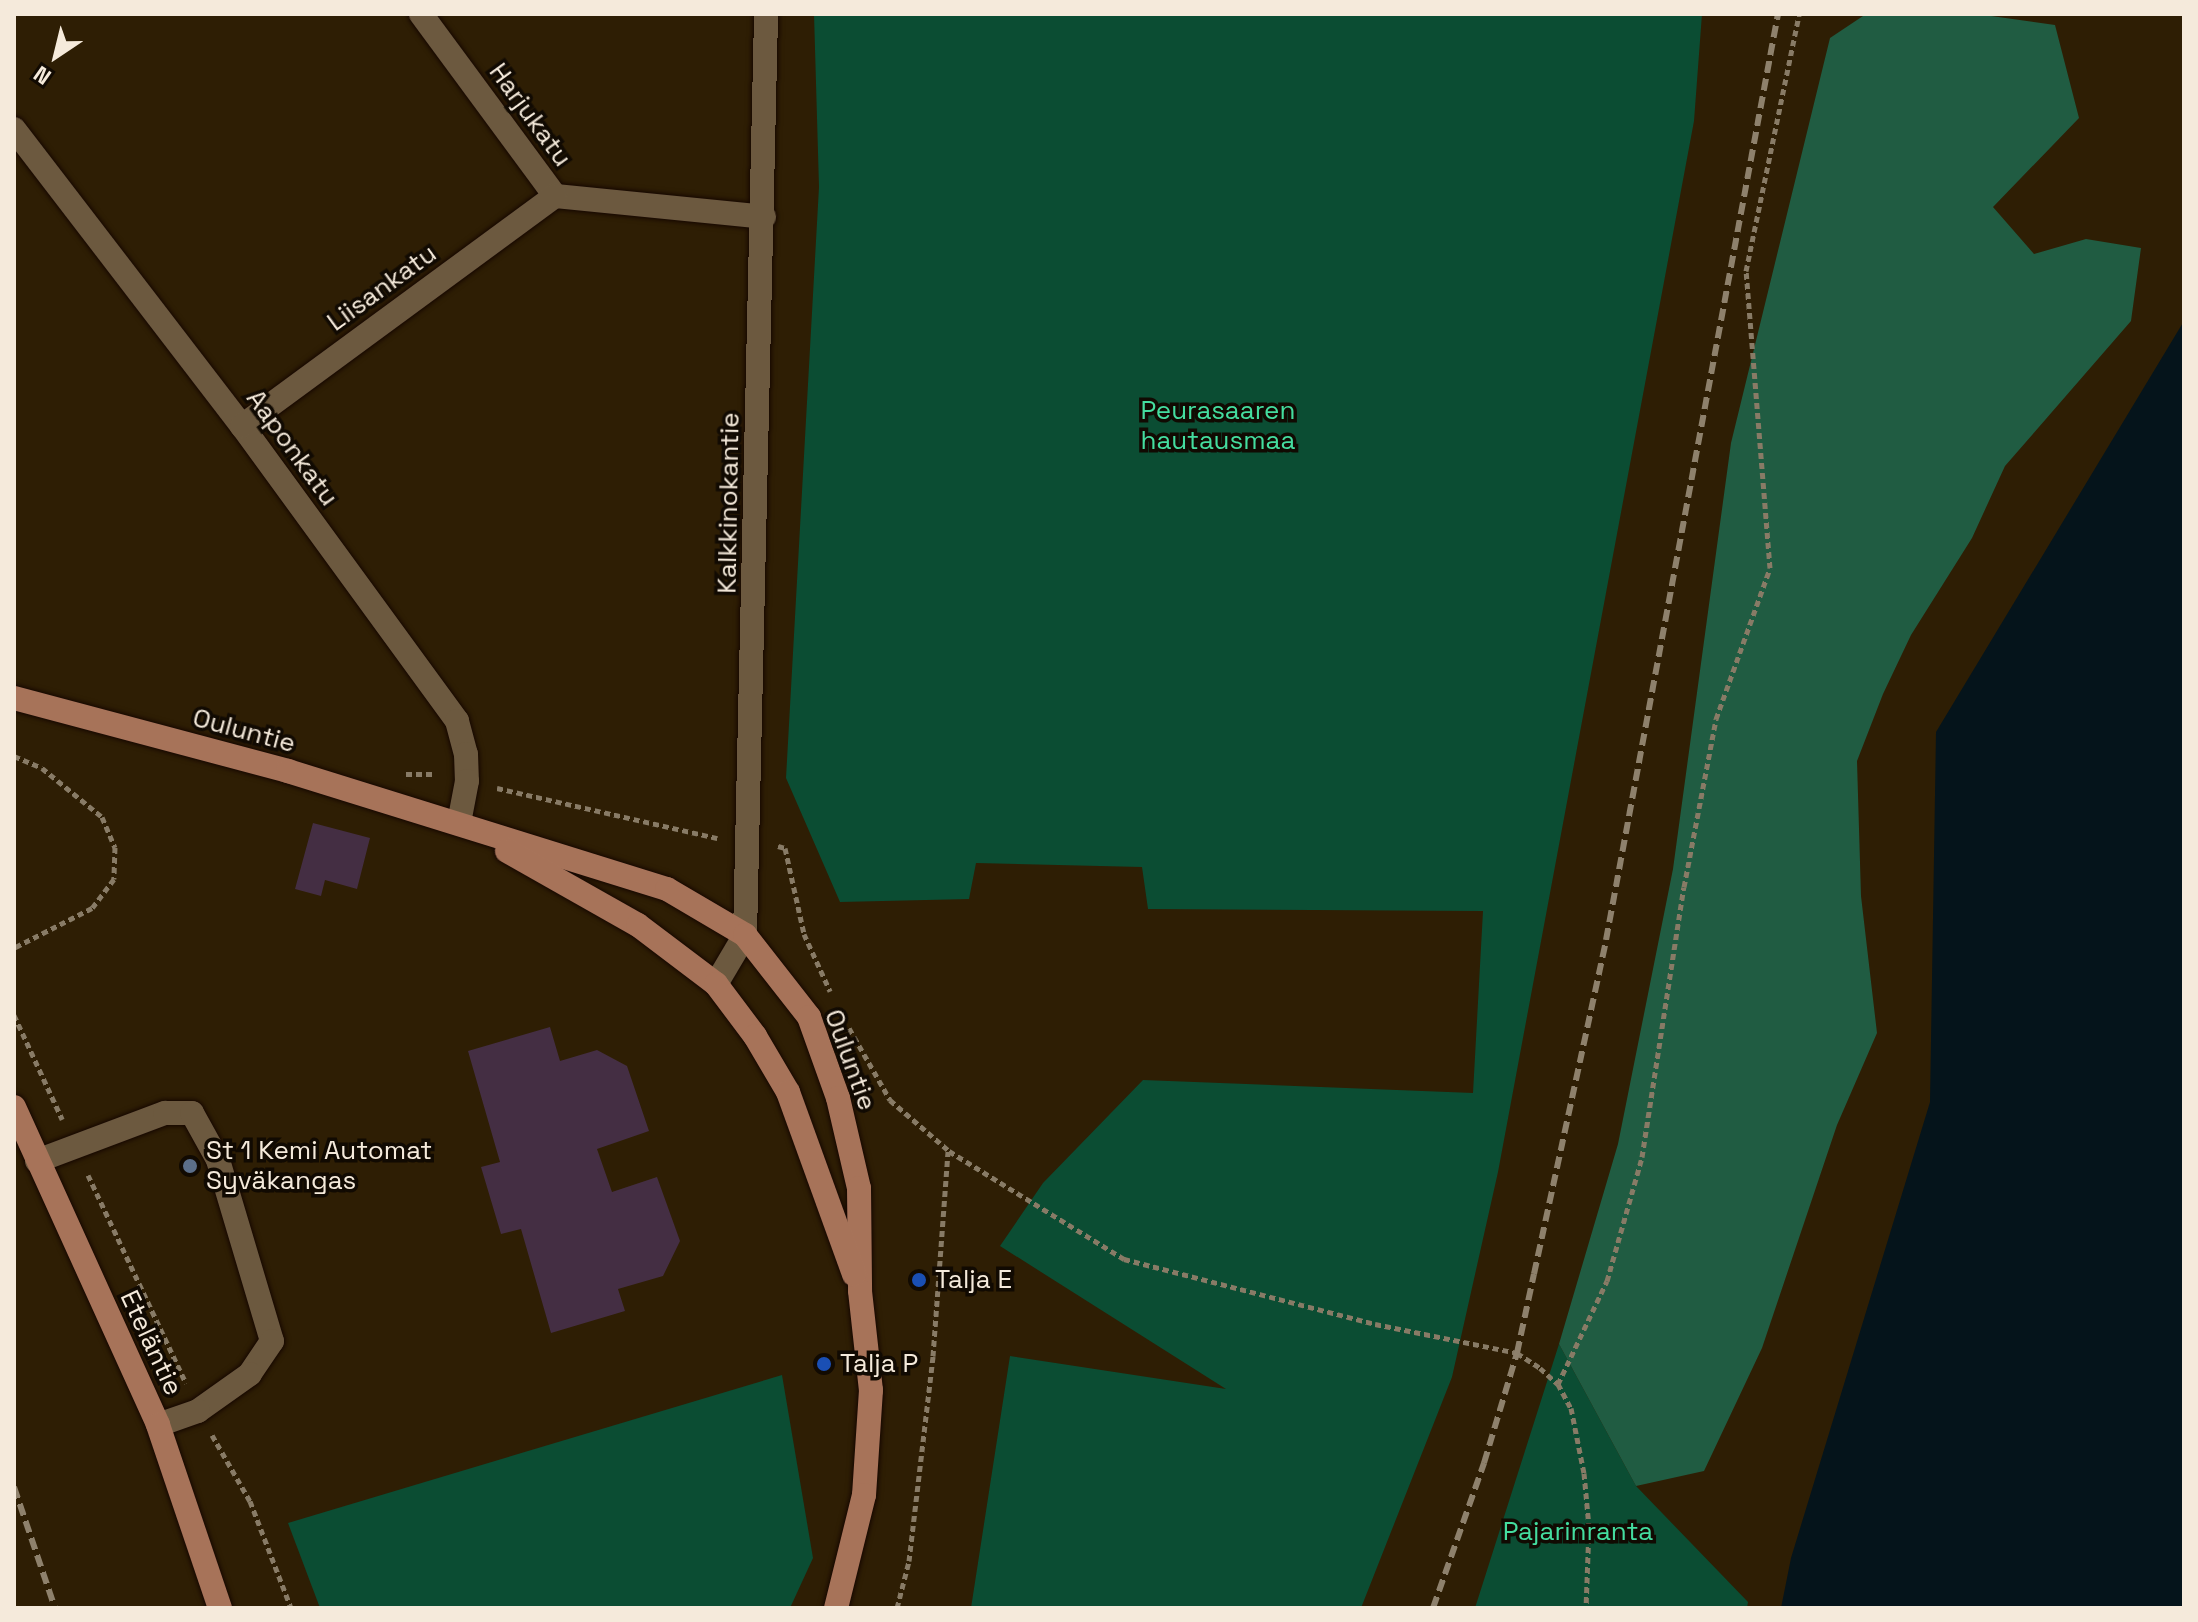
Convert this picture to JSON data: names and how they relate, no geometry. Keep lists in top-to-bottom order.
{
  "streets": {
    "main road": ["Ouluntie", "Eteläntie"],
    "street": [
      "Harjukatu",
      "Liisankatu",
      "Aaponkatu",
      "Kalkkinokantie"
    ]
  },
  "crossings": [
    ["Harjukatu", "Liisankatu"],
    ["Harjukatu", "Kalkkinokantie"],
    ["Liisankatu", "Aaponkatu"],
    ["Aaponkatu", "Ouluntie"],
    ["Kalkkinokantie", "Ouluntie"]
  ],
  "parks": ["Peurasaaren hautausmaa", "Pajarinranta"],
  "places": ["St 1 Kemi Automat Syväkangas", "Talja E", "Talja P"],
  "north": "bottom left"
}
